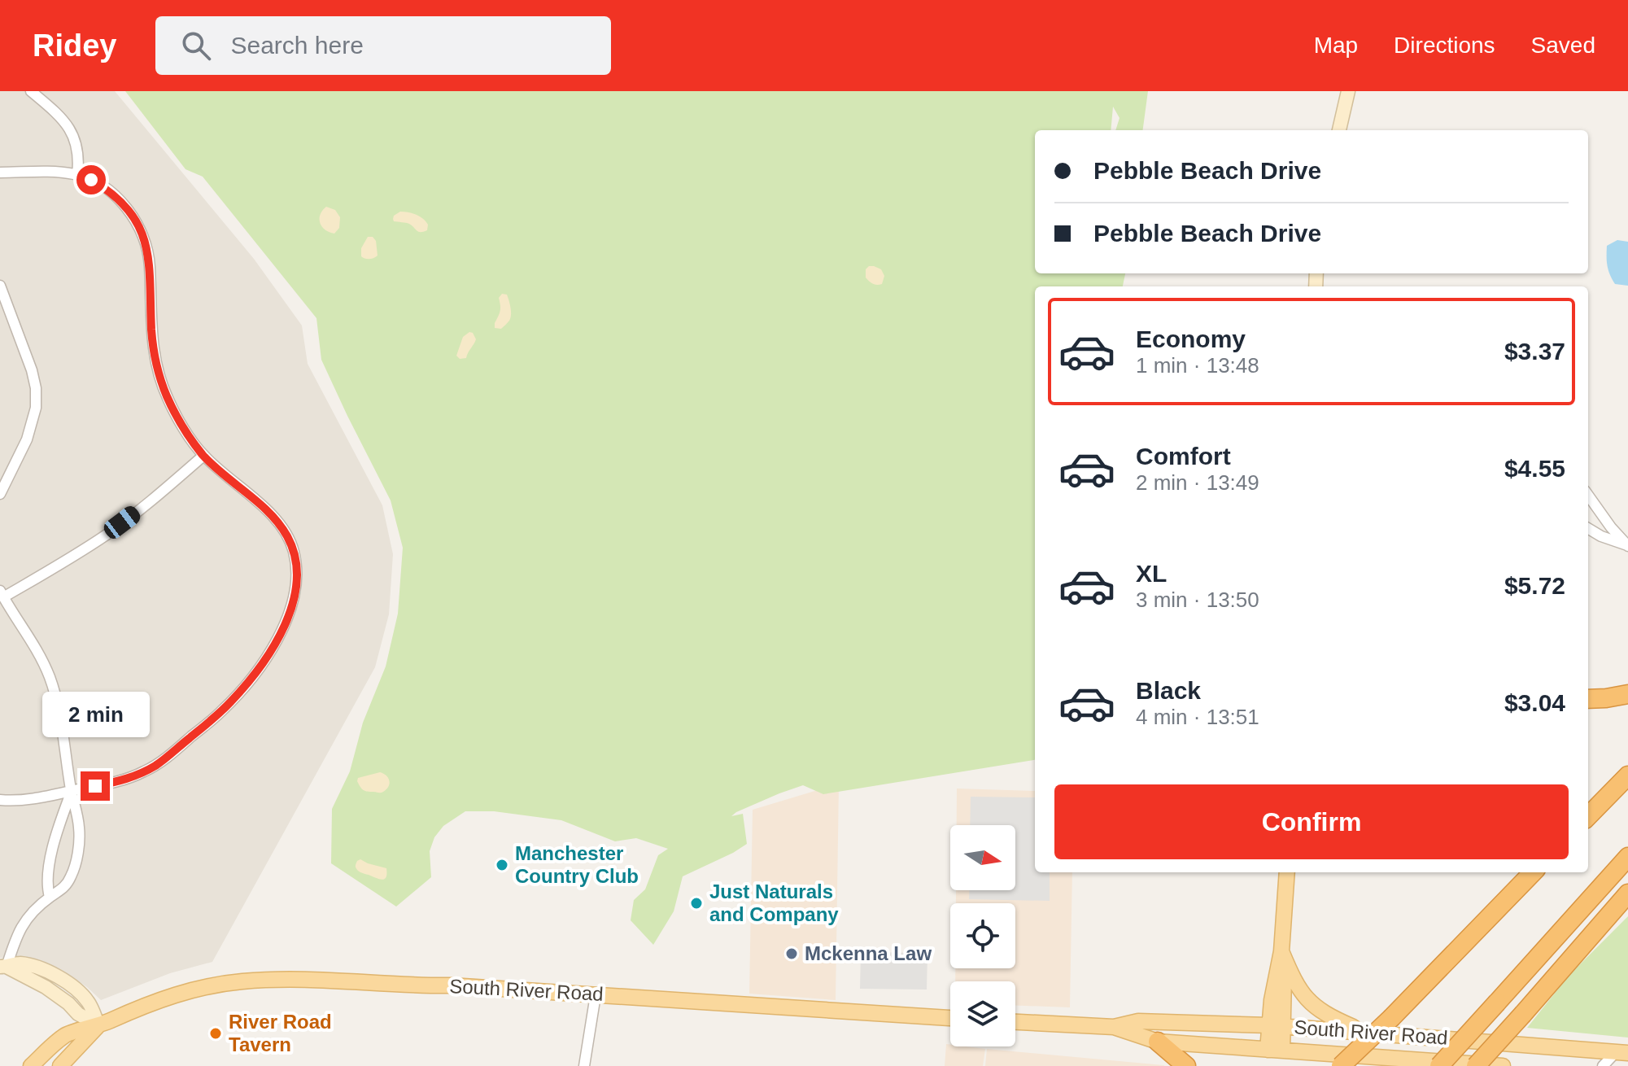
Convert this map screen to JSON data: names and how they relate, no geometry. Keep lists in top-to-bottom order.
{
  "streets": {
    "main road": ["South River Road"]
  },
  "places": [
    "Manchester Country Club",
    "Just Naturals and Company",
    "Mckenna Law",
    "River Road Tavern"
  ],
  "north": "right",
  "page": {
    "header": "Ridey",
    "search": "Search here",
    "nav": ["Map", "Directions", "Saved"],
    "banner": ["Pebble Beach Drive", "Pebble Beach Drive"],
    "list": [
      {
        "name": "Economy",
        "note": "1 min · 13:48",
        "value": "$3.37"
      },
      {
        "name": "Comfort",
        "note": "2 min · 13:49",
        "value": "$4.55"
      },
      {
        "name": "XL",
        "note": "3 min · 13:50",
        "value": "$5.72"
      },
      {
        "name": "Black",
        "note": "4 min · 13:51",
        "value": "$3.04"
      }
    ],
    "bubble": "2 min",
    "buttons": "Confirm"
  }
}
